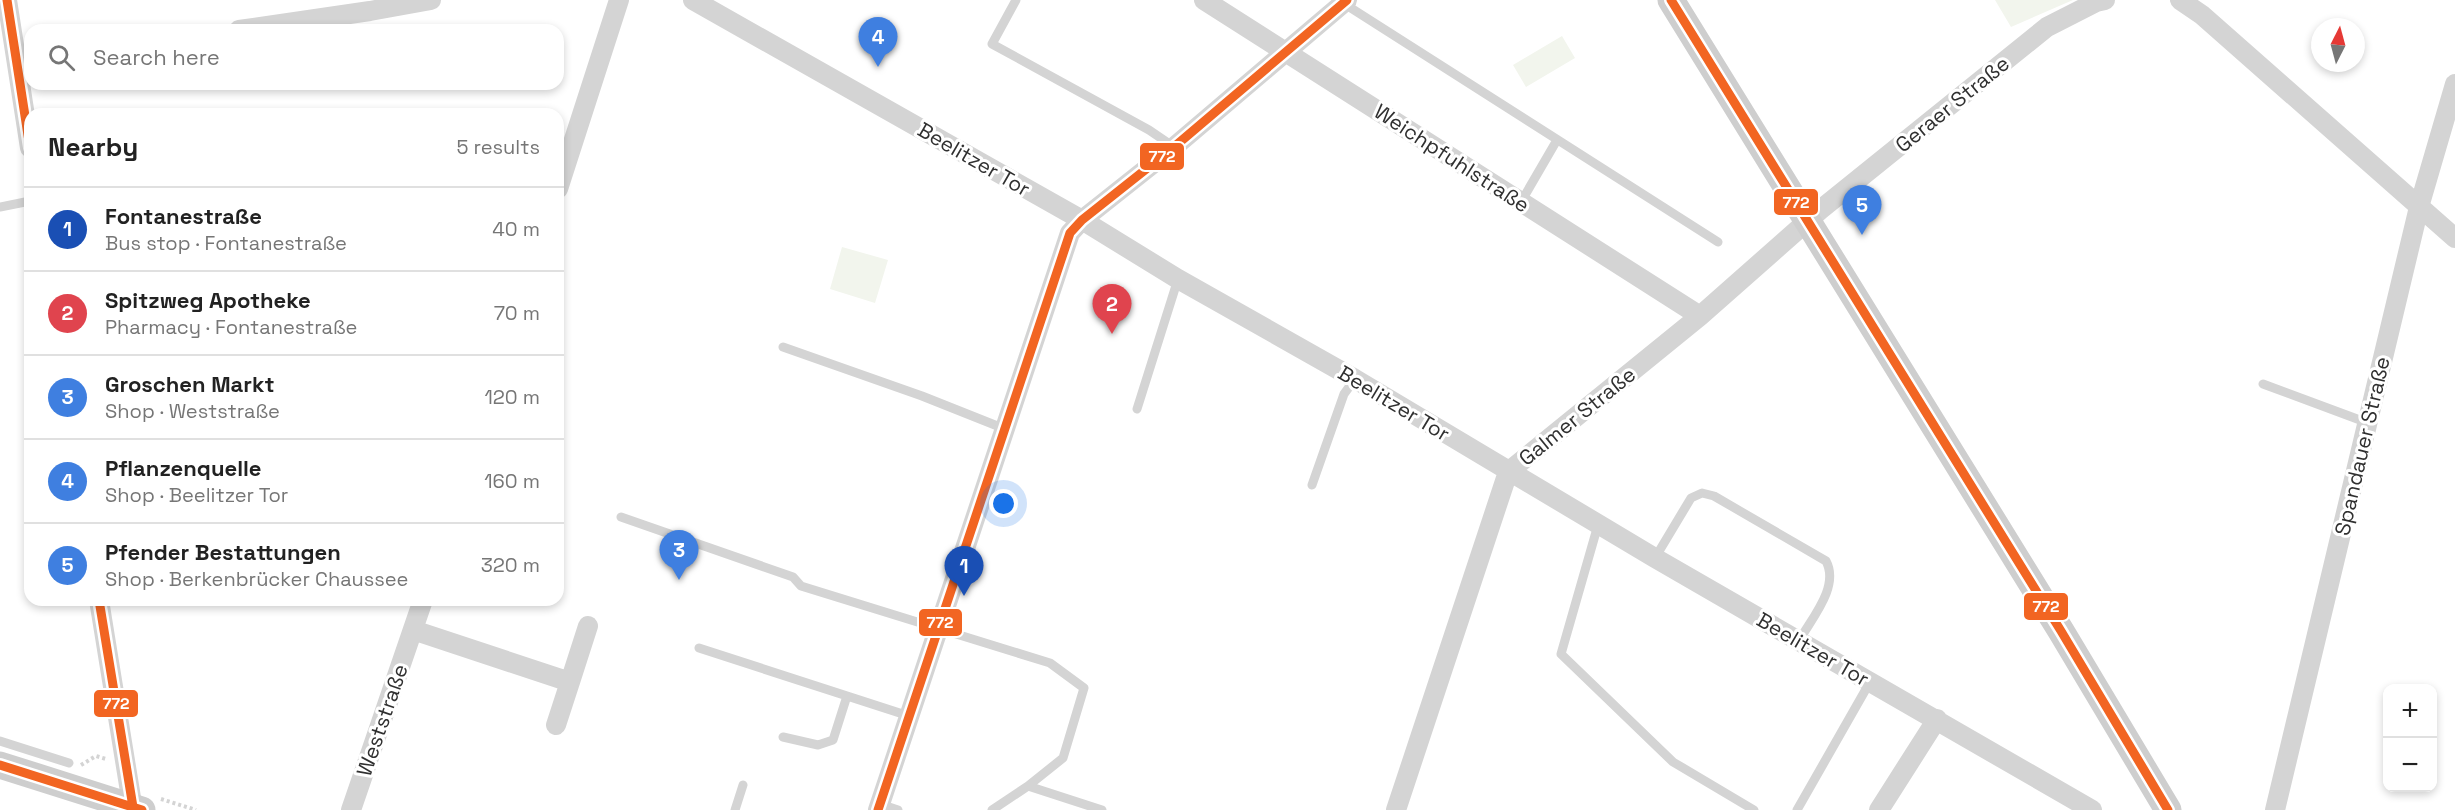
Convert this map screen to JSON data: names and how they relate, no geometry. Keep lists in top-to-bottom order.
{
  "streets": {
    "street": [
      "Geraer Straße",
      "Weichpfuhlstraße",
      "Beelitzer Tor",
      "Galmer Straße",
      "Spandauer Straße",
      "Weststraße"
    ]
  },
  "crossings": [
    ["Geraer Straße", "Galmer Straße"],
    ["Weichpfuhlstraße", "Galmer Straße"],
    ["Beelitzer Tor", "Galmer Straße"]
  ],
  "lines": ["transit line 772"],
  "north": "top",
  "page": {
    "pins": [
      "4",
      "5",
      "2",
      "3",
      "1"
    ],
    "search": "Search here",
    "heading": ["Nearby", "5 results"],
    "list": [
      {
        "mark": "1",
        "name": "Fontanestraße",
        "note": "Bus stop · Fontanestraße",
        "value": "40 m"
      },
      {
        "mark": "2",
        "name": "Spitzweg Apotheke",
        "note": "Pharmacy · Fontanestraße",
        "value": "70 m"
      },
      {
        "mark": "3",
        "name": "Groschen Markt",
        "note": "Shop · Weststraße",
        "value": "120 m"
      },
      {
        "mark": "4",
        "name": "Pflanzenquelle",
        "note": "Shop · Beelitzer Tor",
        "value": "160 m"
      },
      {
        "mark": "5",
        "name": "Pfender Bestattungen",
        "note": "Shop · Berkenbrücker Chaussee",
        "value": "320 m"
      }
    ],
    "map_buttons": ["+", "−"]
  }
}
